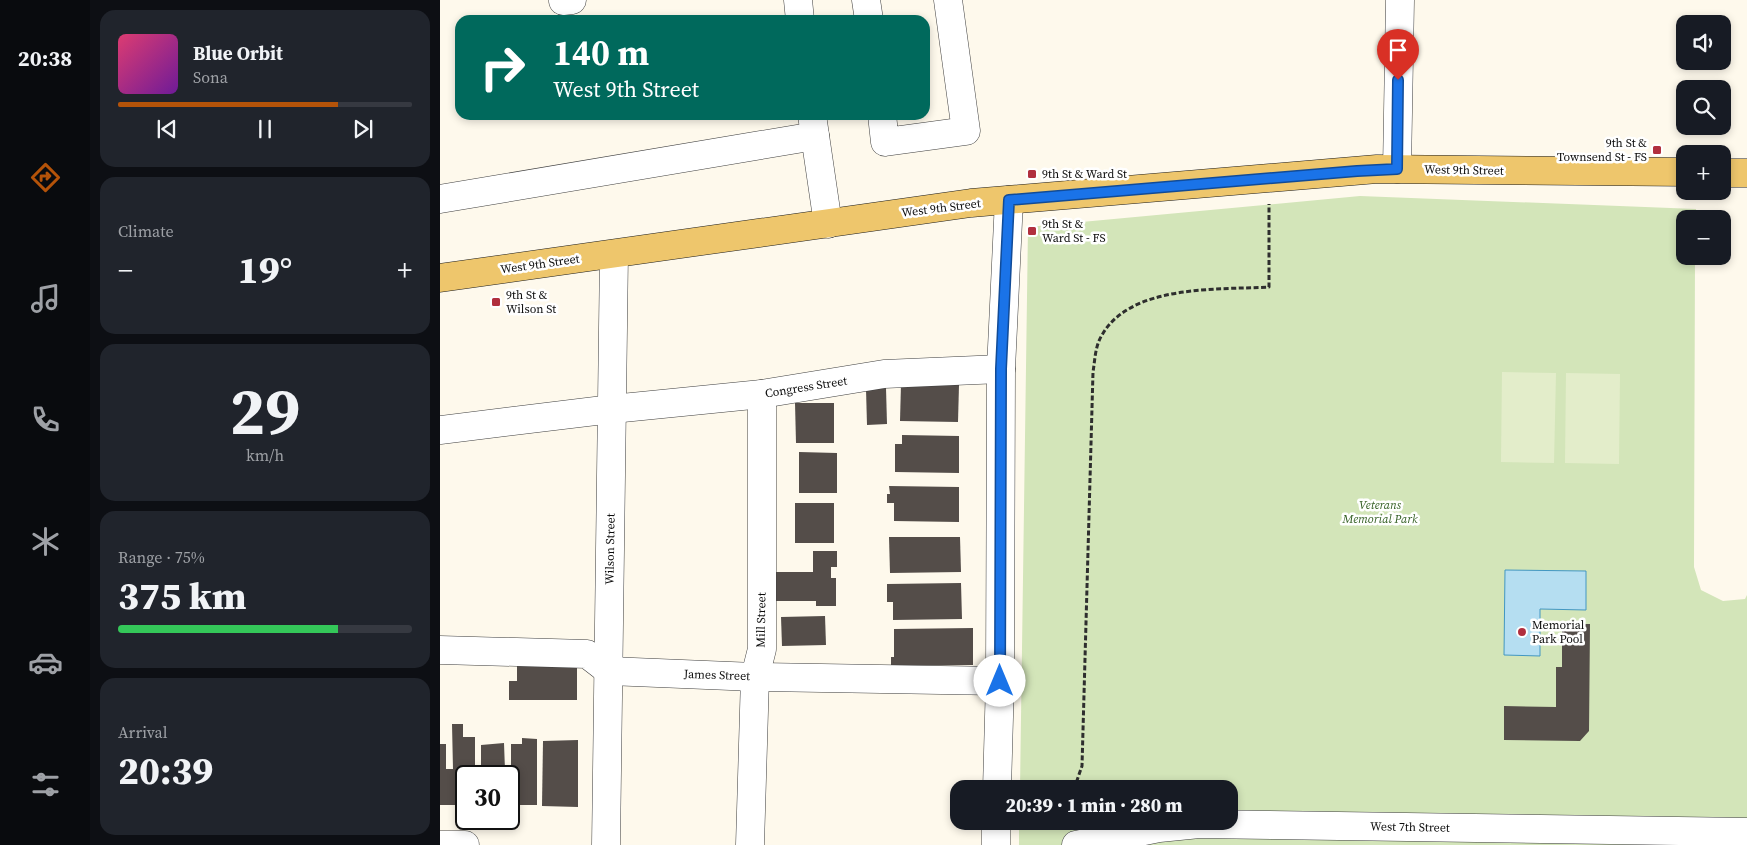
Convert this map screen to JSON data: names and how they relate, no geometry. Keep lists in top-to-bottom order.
{
  "streets": {
    "main road": ["West 9th Street"],
    "street": [
      "Congress Street",
      "Wilson Street",
      "Mill Street",
      "James Street",
      "West 7th Street"
    ]
  },
  "crossings": [
    ["West 9th Street", "Wilson Street"],
    ["Congress Street", "Wilson Street"],
    ["Congress Street", "Mill Street"],
    ["Wilson Street", "James Street"],
    ["Mill Street", "James Street"]
  ],
  "parks": ["Veterans Memorial Park"],
  "places": {
    "transit": [
      "9th St & Townsend St - FS",
      "9th St & Ward St",
      "9th St & Ward St - FS",
      "9th St & Wilson St"
    ],
    "other": ["Memorial Park Pool"]
  },
  "page": {
    "tabs": "20:38",
    "map_buttons": ["+", "−"],
    "turn": ["140 m", "West 9th Street"],
    "song": ["Blue Orbit", "Sona"],
    "tile": [
      "Climate",
      ["29", "km/h"],
      ["Range · 75%", "375 km"],
      ["Arrival", "20:39"]
    ],
    "heat": ["−", "19°", "+"],
    "limit": "30",
    "trip": "20:39 · 1 min · 280 m"
  }
}
